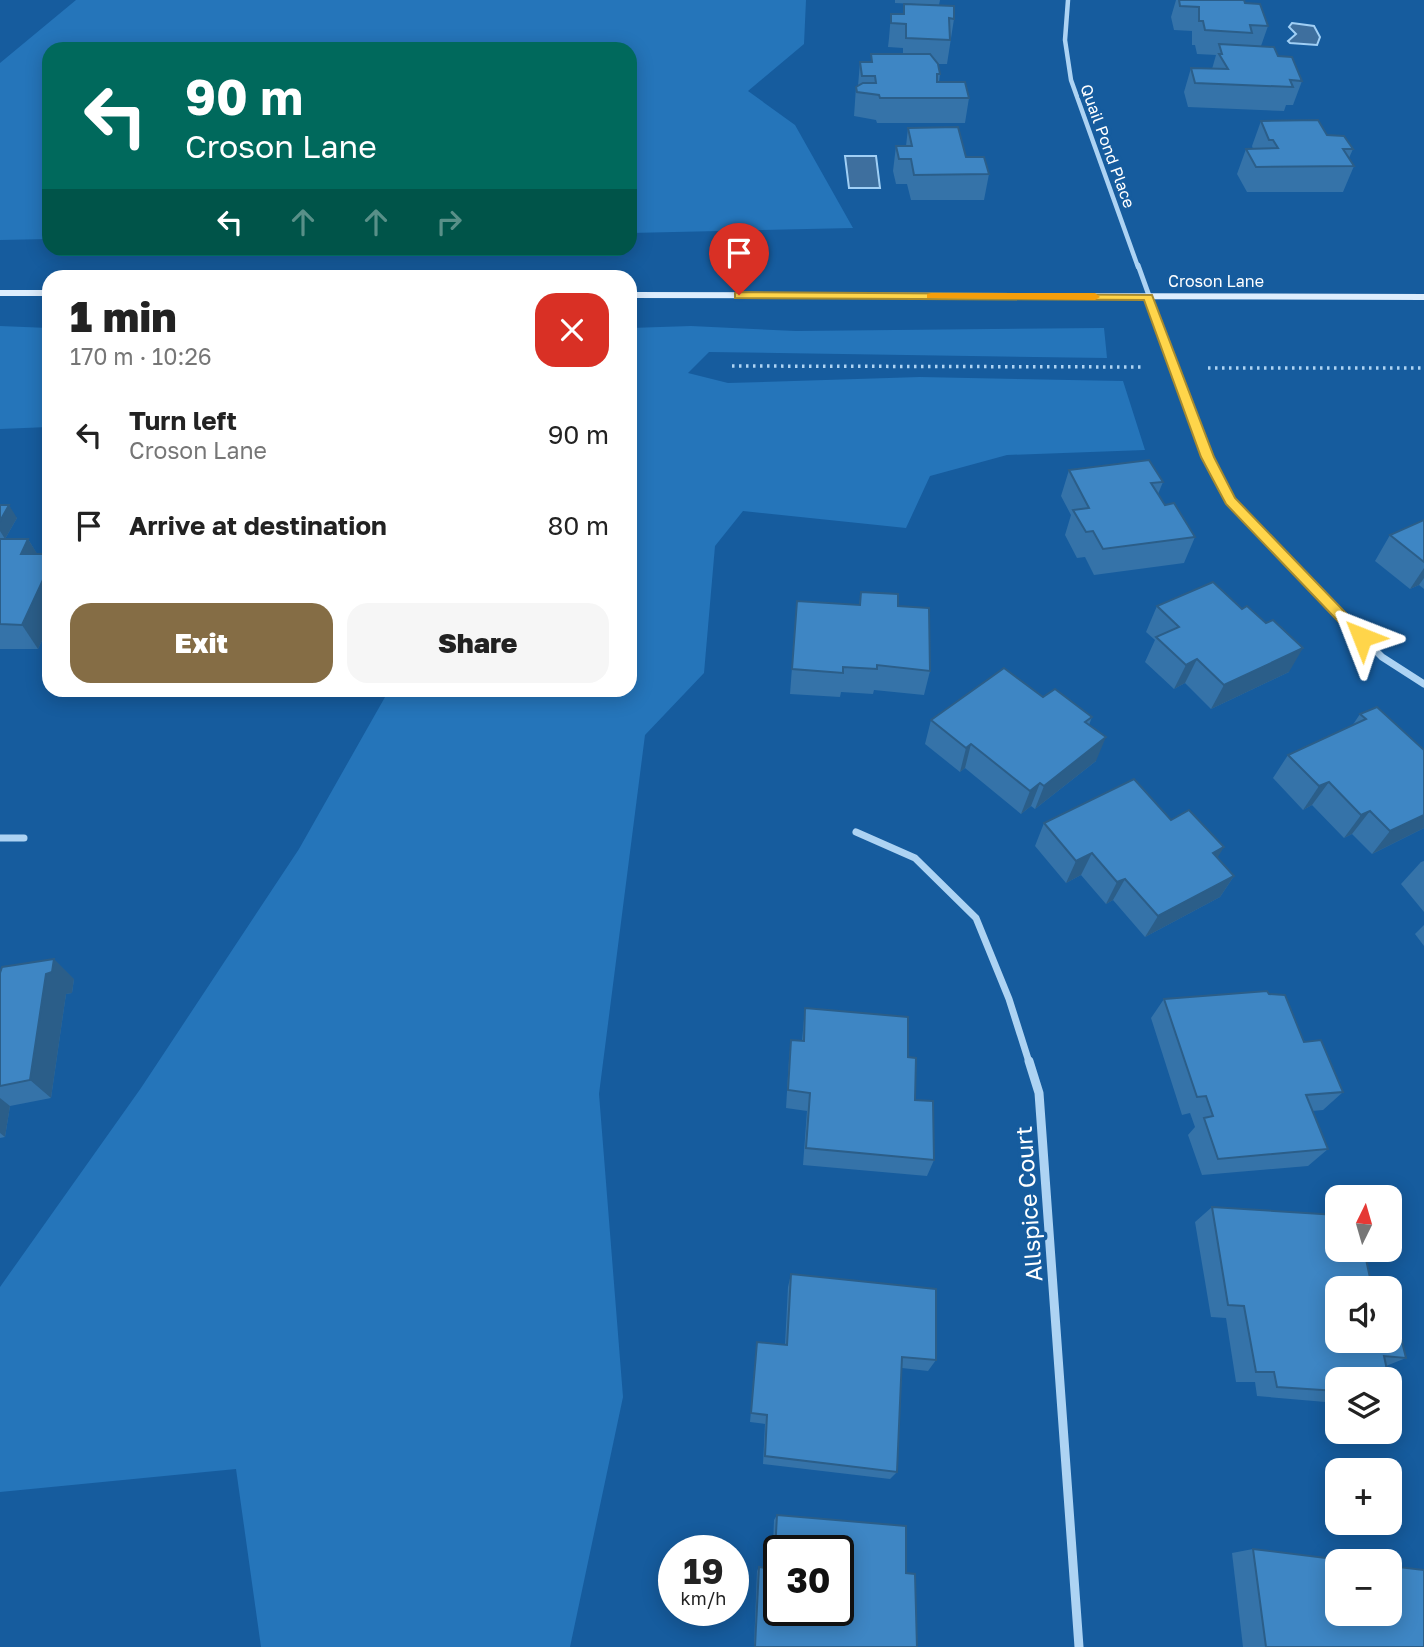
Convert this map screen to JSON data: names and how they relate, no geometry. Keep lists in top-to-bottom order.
{
  "streets": {
    "main road": ["Croson Lane"],
    "street": ["Quail Pond Place", "Allspice Court"]
  },
  "crossings": [
    ["Quail Pond Place", "Croson Lane"]
  ],
  "north": "top",
  "page": {
    "turn": ["90 m", "Croson Lane"],
    "heading": ["1 min", "170 m · 10:26"],
    "list": [
      {
        "name": "Turn left",
        "note": "Croson Lane",
        "value": "90 m"
      },
      {
        "name": "Arrive at destination",
        "value": "80 m"
      }
    ],
    "buttons": ["Exit", "Share"],
    "map_buttons": ["+", "−"],
    "speed": "19 km/h",
    "limit": "30"
  }
}
